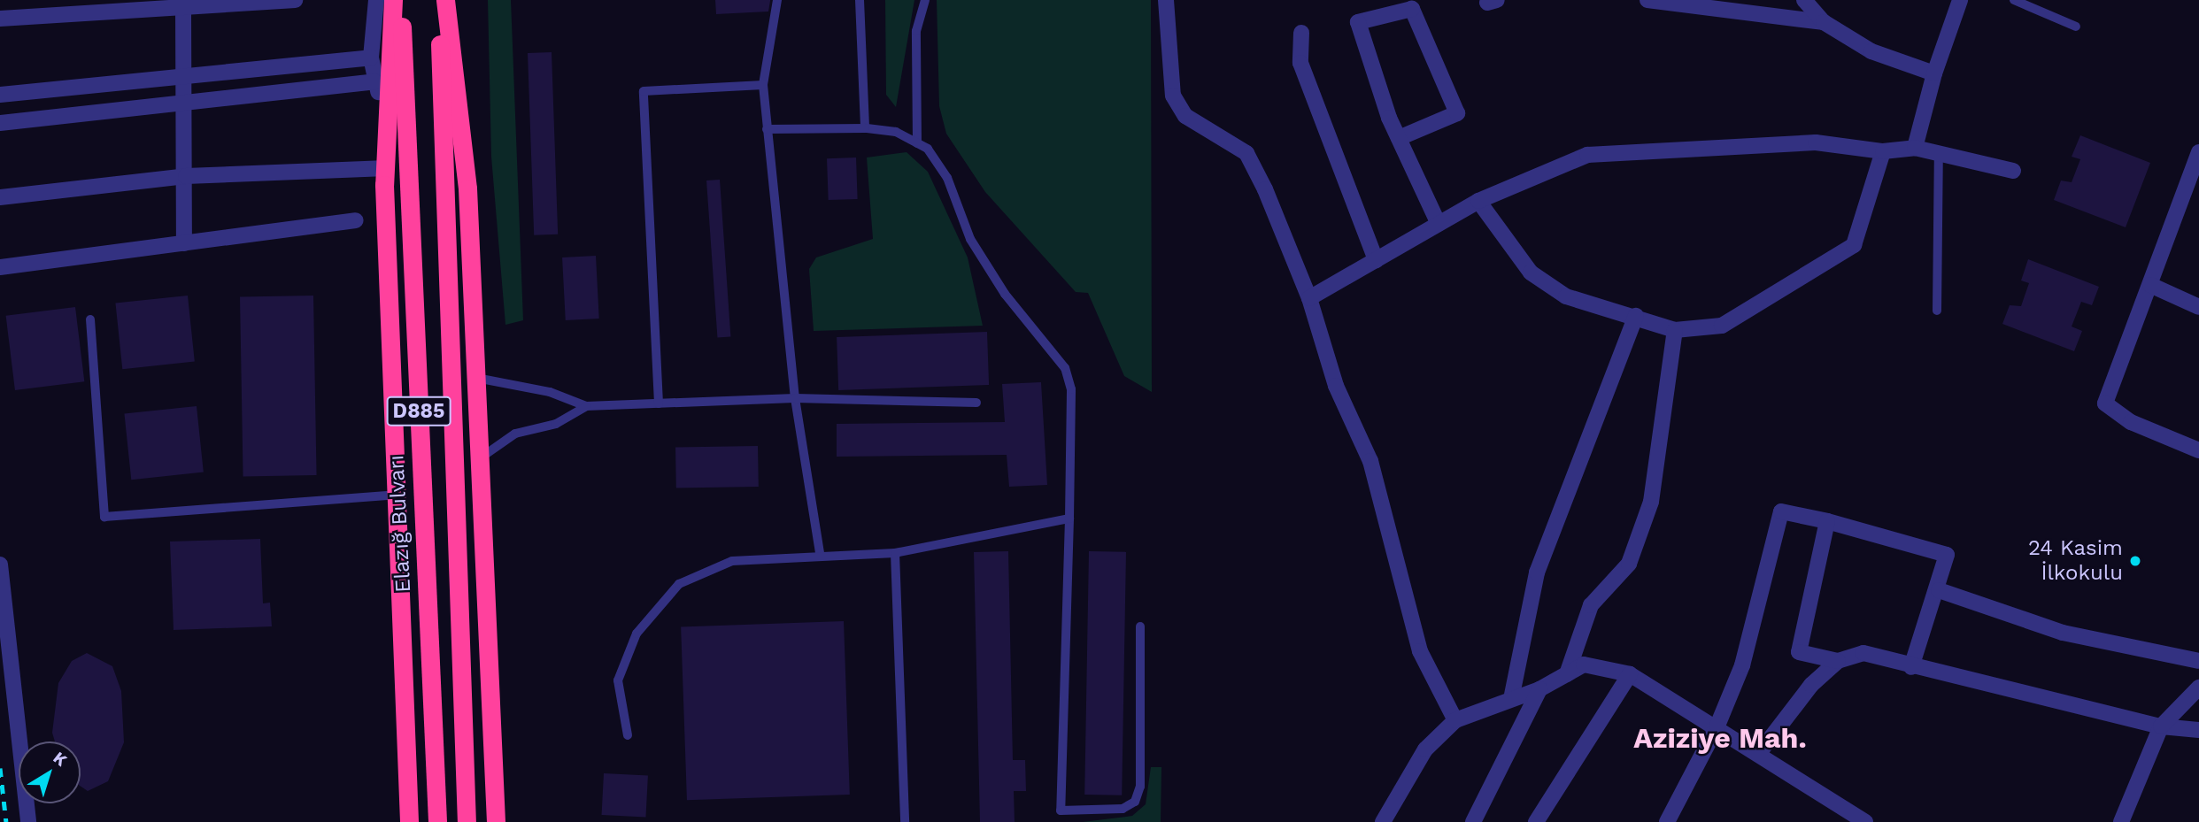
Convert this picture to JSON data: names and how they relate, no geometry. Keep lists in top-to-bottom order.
{
  "streets": {
    "highway": ["D885", "Elazığ Bulvarı"]
  },
  "districts": ["Aziziye Mah."],
  "places": ["24 Kasim İlkokulu"],
  "north": "top right"
}
